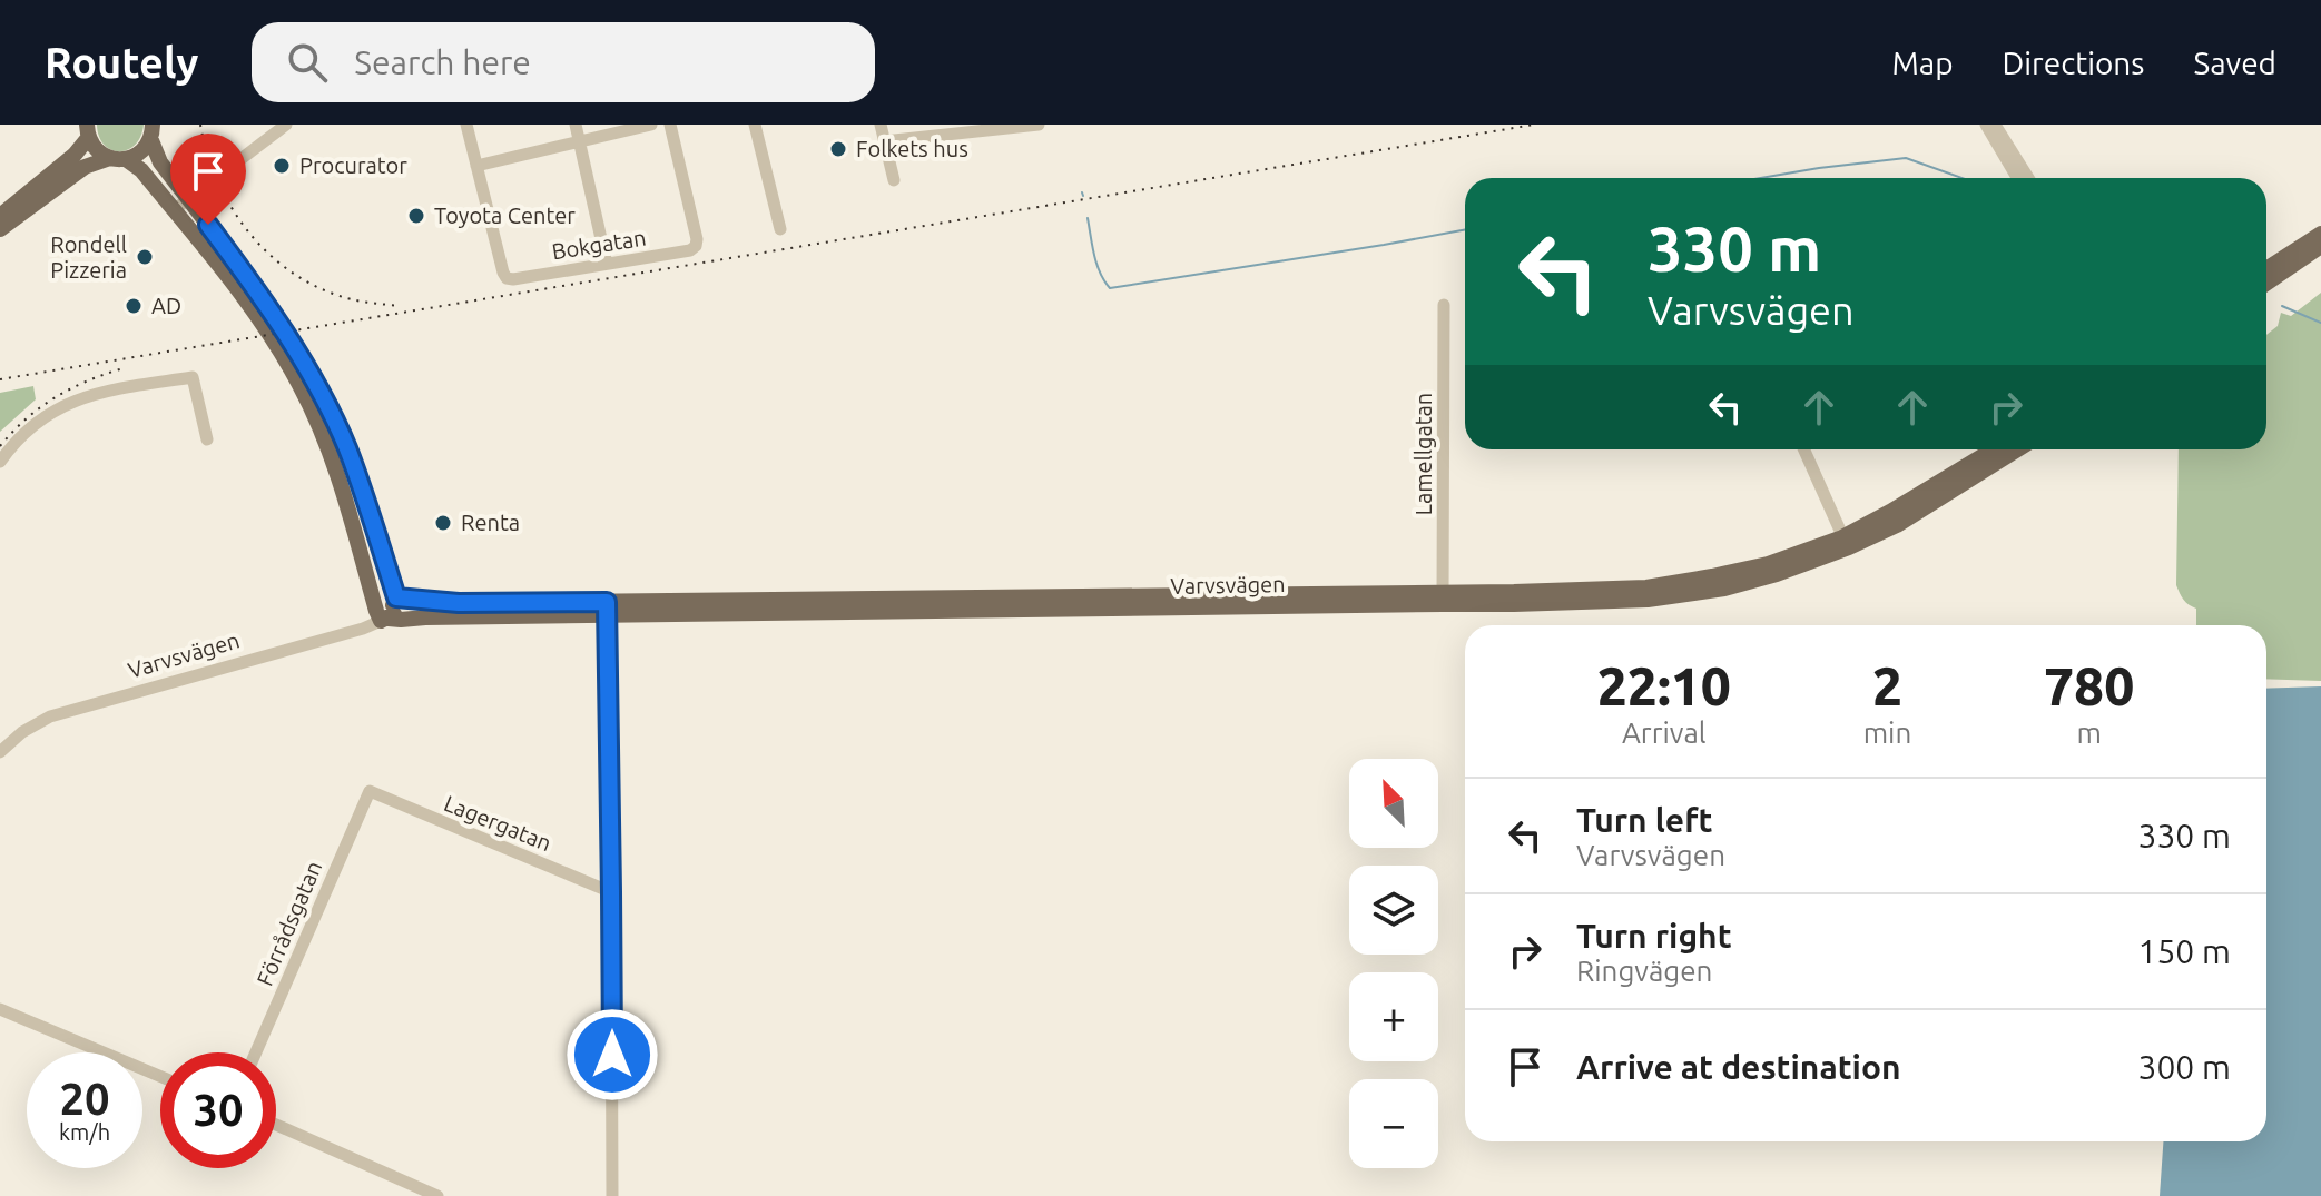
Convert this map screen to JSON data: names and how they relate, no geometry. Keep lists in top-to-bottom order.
{
  "streets": {
    "main road": ["Varvsvägen"],
    "street": [
      "Bokgatan",
      "Lamellgatan",
      "Lagergatan",
      "Förrådsgatan"
    ]
  },
  "crossings": [
    ["Lamellgatan", "Varvsvägen"],
    ["Lagergatan", "Förrådsgatan"]
  ],
  "places": [
    "Folkets hus",
    "Procurator",
    "Toyota Center",
    "Rondell Pizzeria",
    "AD",
    "Renta"
  ],
  "north": "top left",
  "page": {
    "header": "Routely",
    "search": "Search here",
    "nav": ["Map", "Directions", "Saved"],
    "turn": ["330 m", "Varvsvägen"],
    "eta": [
      "22:10",
      "Arrival",
      "2",
      "min",
      "780",
      "m"
    ],
    "map_buttons": ["+", "−"],
    "list": [
      {
        "name": "Turn left",
        "note": "Varvsvägen",
        "value": "330 m"
      },
      {
        "name": "Turn right",
        "note": "Ringvägen",
        "value": "150 m"
      },
      {
        "name": "Arrive at destination",
        "value": "300 m"
      }
    ],
    "speed": "20 km/h",
    "limit": "30"
  }
}
